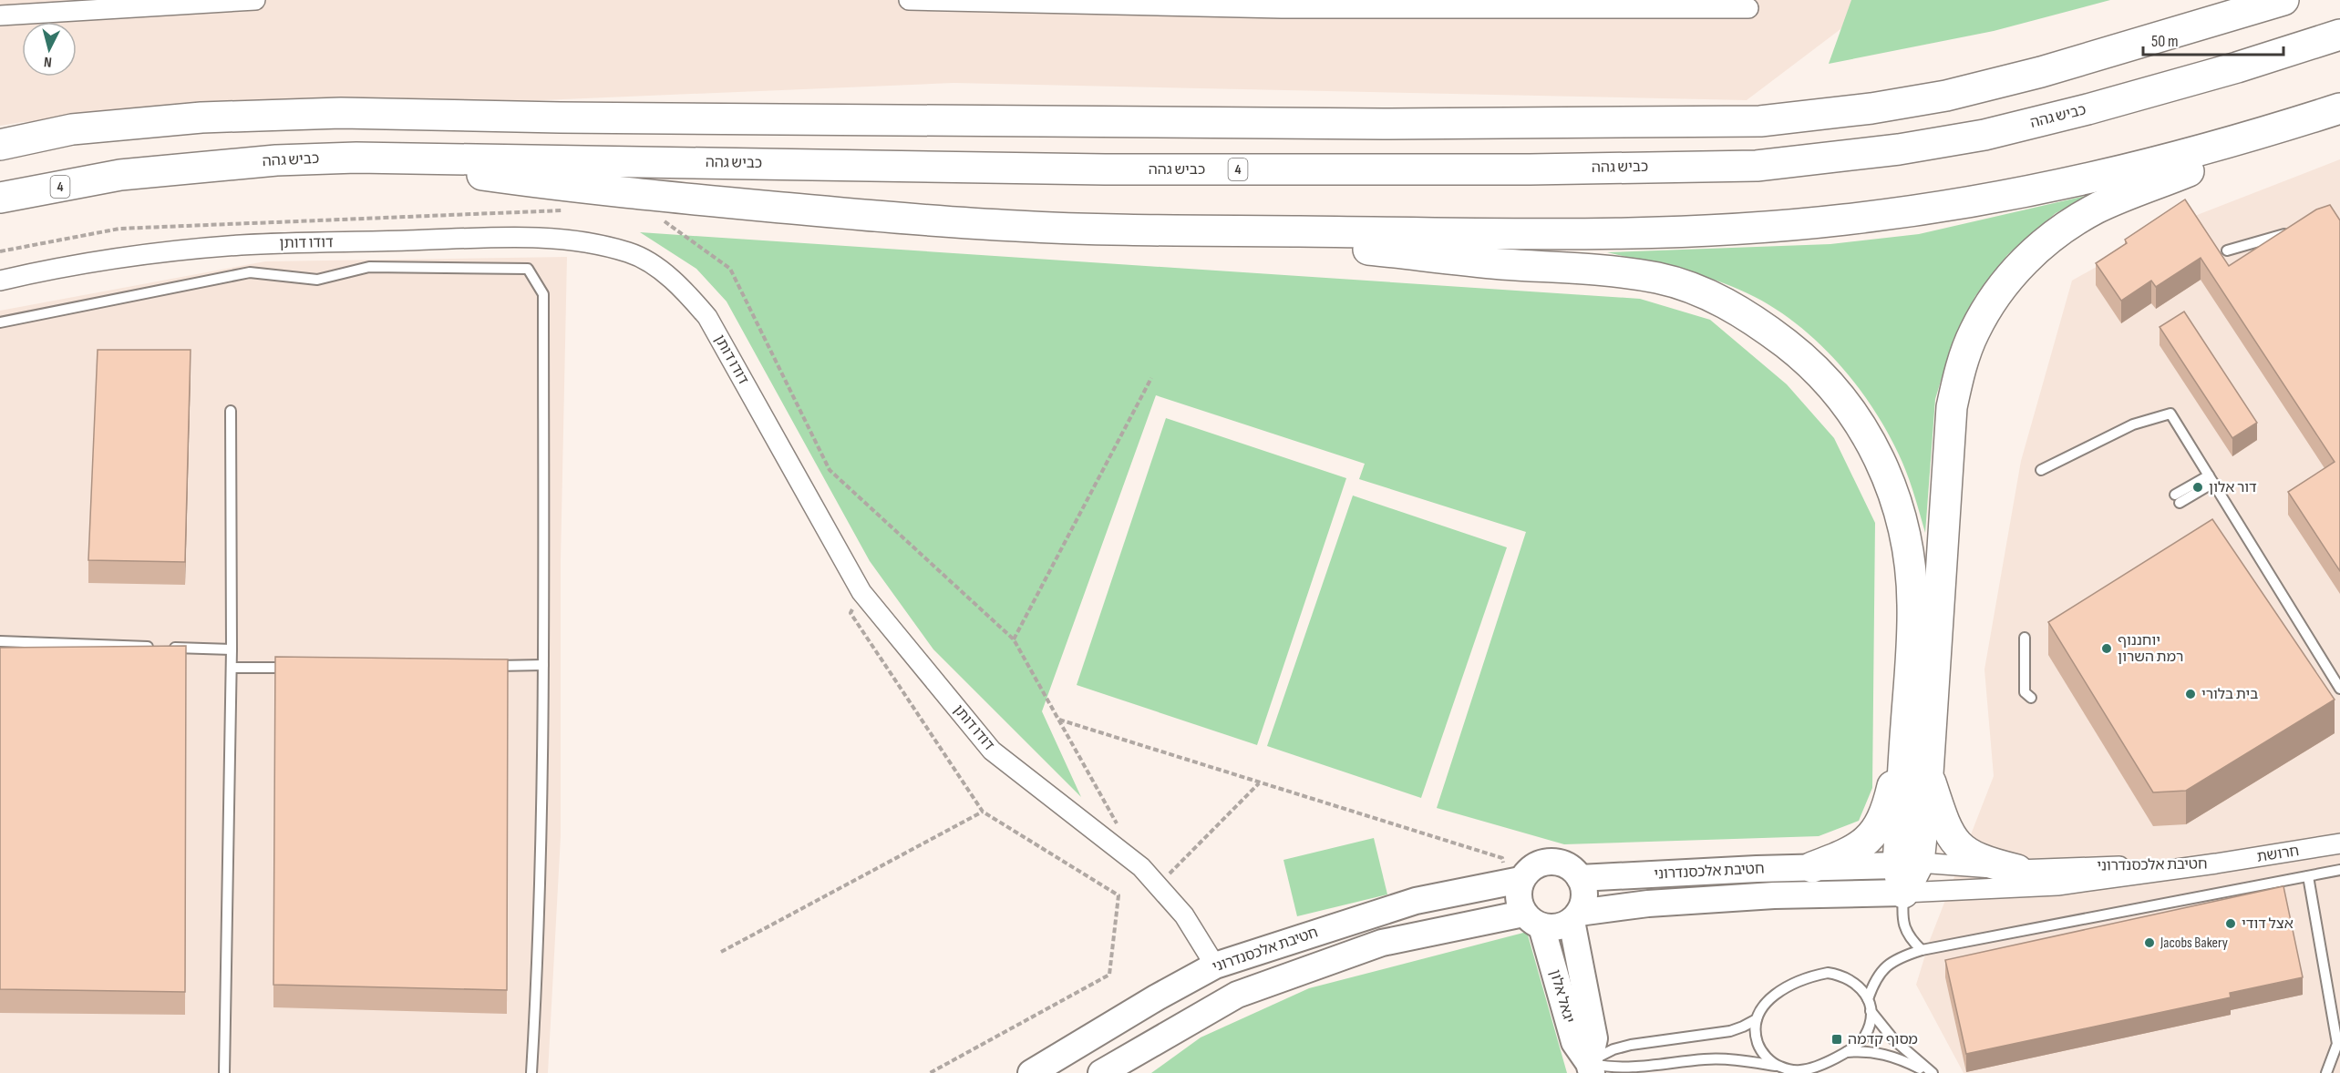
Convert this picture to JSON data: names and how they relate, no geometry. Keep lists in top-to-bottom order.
{
  "streets": {
    "highway": ["כביש גהה", "4"],
    "street": [
      "דודו דותן",
      "חרושת",
      "חטיבת אלכסנדרוני",
      "יגאל אלון"
    ]
  },
  "crossings": [
    ["דודו דותן", "חטיבת אלכסנדרוני"],
    ["חרושת", "חטיבת אלכסנדרוני"],
    ["חטיבת אלכסנדרוני", "יגאל אלון"]
  ],
  "places": {
    "other": [
      "דור אלון",
      "יוחננוף רמת השרון",
      "בית בלורי",
      "אצל דודי",
      "Jacobs Bakery"
    ],
    "transit": ["מסוף קדמה"]
  },
  "scale_bar": "50 m",
  "north": "bottom"
}
